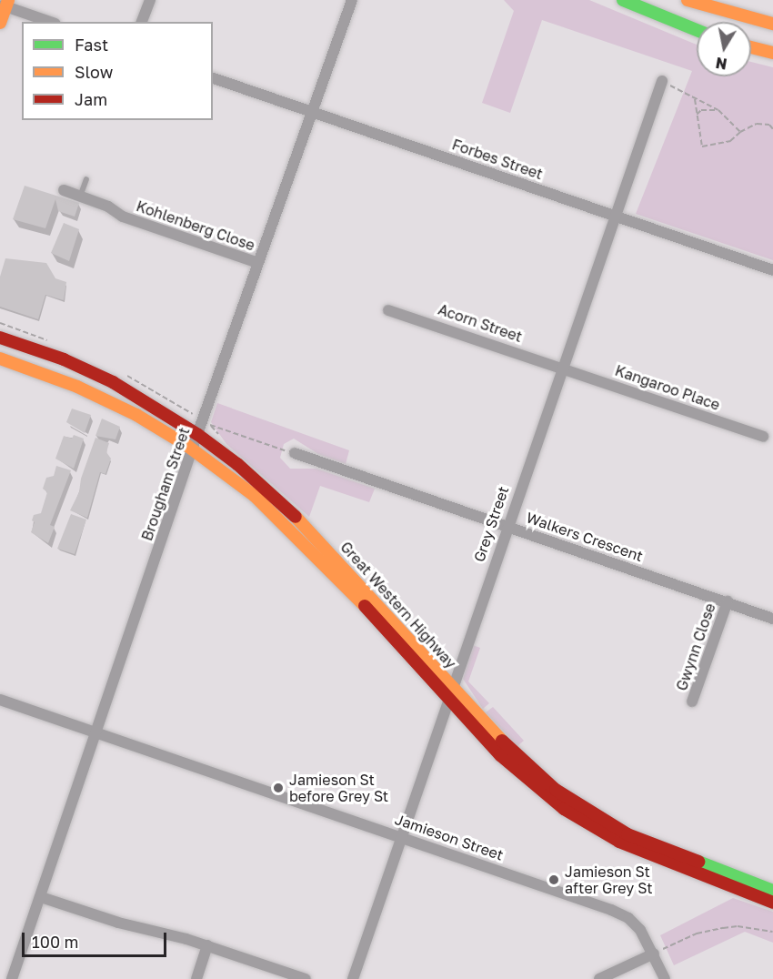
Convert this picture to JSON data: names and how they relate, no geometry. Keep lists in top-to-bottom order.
{
  "streets": {
    "main road": ["Great Western Highway"],
    "street": [
      "Forbes Street",
      "Kohlenberg Close",
      "Acorn Street",
      "Kangaroo Place",
      "Brougham Street",
      "Grey Street",
      "Walkers Crescent",
      "Gwynn Close",
      "Jamieson Street"
    ]
  },
  "crossings": [
    ["Forbes Street", "Brougham Street"],
    ["Forbes Street", "Grey Street"],
    ["Kohlenberg Close", "Brougham Street"],
    ["Acorn Street", "Kangaroo Place"],
    ["Acorn Street", "Grey Street"],
    ["Kangaroo Place", "Grey Street"],
    ["Brougham Street", "Great Western Highway"],
    ["Brougham Street", "Jamieson Street"],
    ["Grey Street", "Walkers Crescent"],
    ["Grey Street", "Great Western Highway"],
    ["Grey Street", "Jamieson Street"],
    ["Walkers Crescent", "Gwynn Close"]
  ],
  "places": ["Jamieson St before Grey St", "Jamieson St after Grey St"],
  "legend": ["Fast", "Slow", "Jam"],
  "scale_bar": "100 m",
  "north": "bottom"
}
